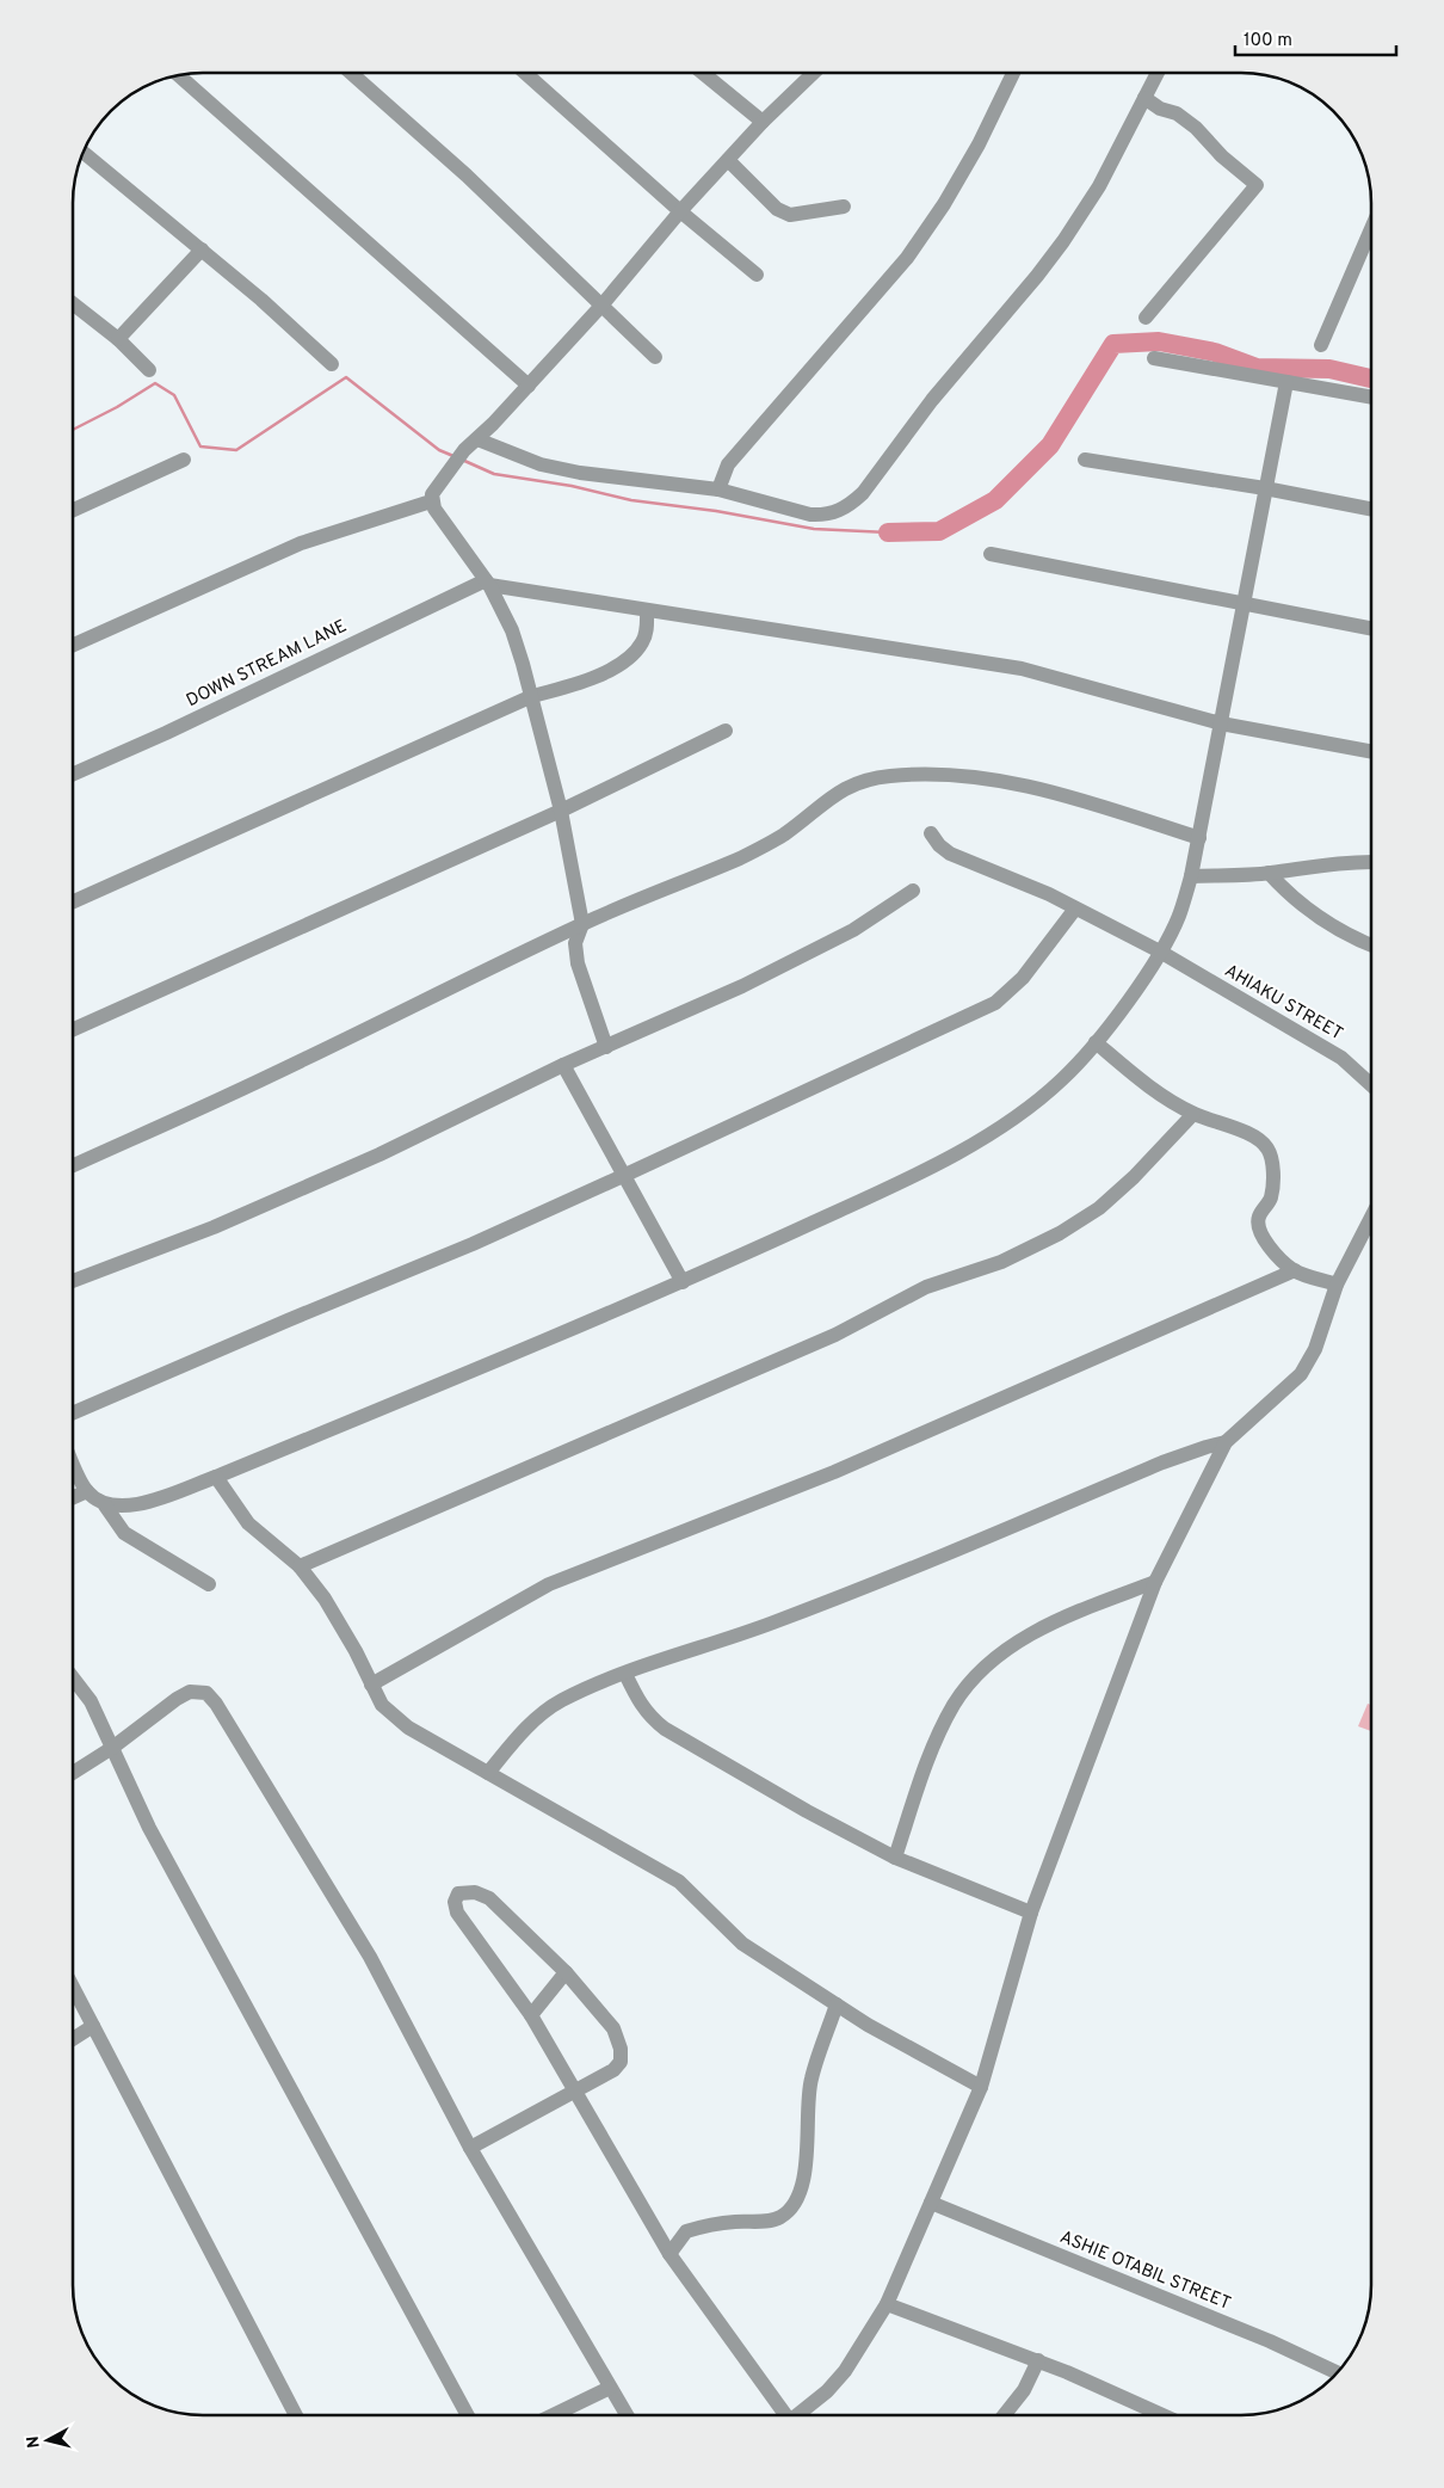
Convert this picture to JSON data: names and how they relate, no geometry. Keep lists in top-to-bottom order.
{
  "streets": {
    "street": ["DOWN STREAM LANE", "AHIAKU STREET", "ASHIE OTABIL STREET"]
  },
  "scale_bar": "100 m",
  "north": "left"
}
